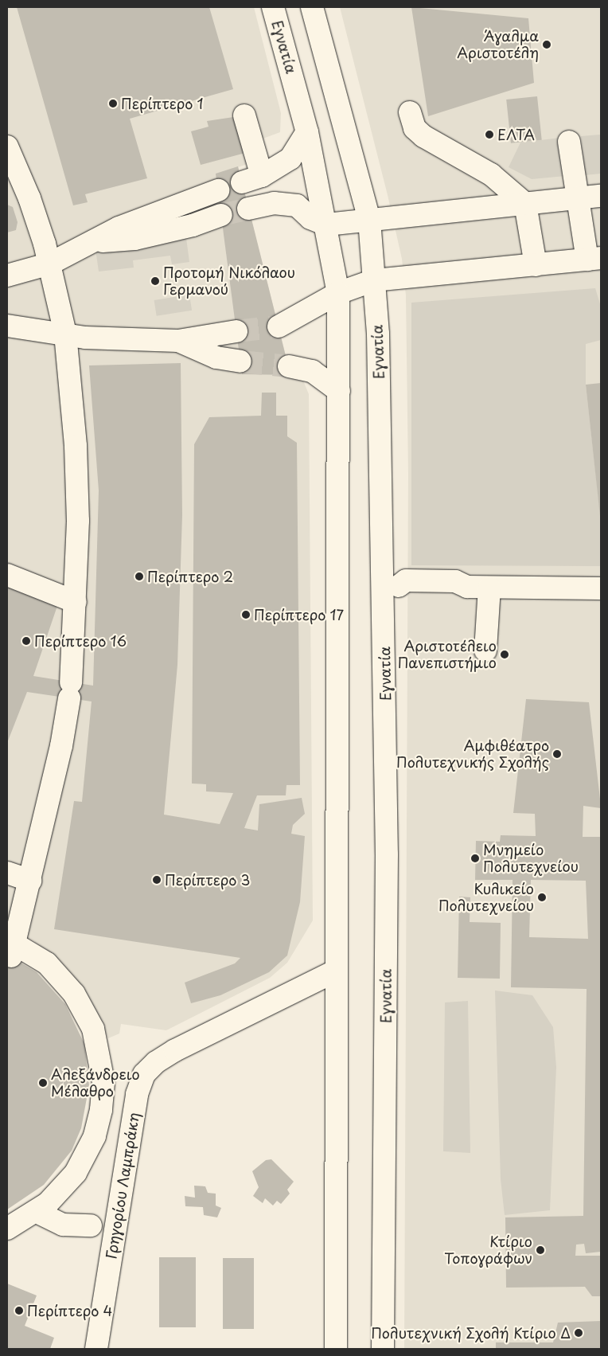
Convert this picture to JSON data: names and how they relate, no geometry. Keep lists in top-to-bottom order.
{
  "streets": {
    "main road": ["Εγνατία", "Γρηγορίου Λαμπράκη"]
  },
  "crossings": [
    ["Εγνατία", "Γρηγορίου Λαμπράκη"]
  ],
  "places": [
    "Άγαλμα Αριστοτέλη",
    "Περίπτερο 1",
    "ΕΛΤΑ",
    "Προτομή Νικόλαου Γερμανού",
    "Περίπτερο 2",
    "Περίπτερο 17",
    "Περίπτερο 16",
    "Αριστοτέλειο Πανεπιστήμιο",
    "Αμφιθέατρο Πολυτεχνικής Σχολής",
    "Μνημείο Πολυτεχνείου",
    "Περίπτερο 3",
    "Κυλικείο Πολυτεχνείου",
    "Αλεξάνδρειο Μέλαθρο",
    "Κτίριο Τοπογράφων",
    "Περίπτερο 4",
    "Πολυτεχνική Σχολή Κτίριο Δ"
  ]
}
